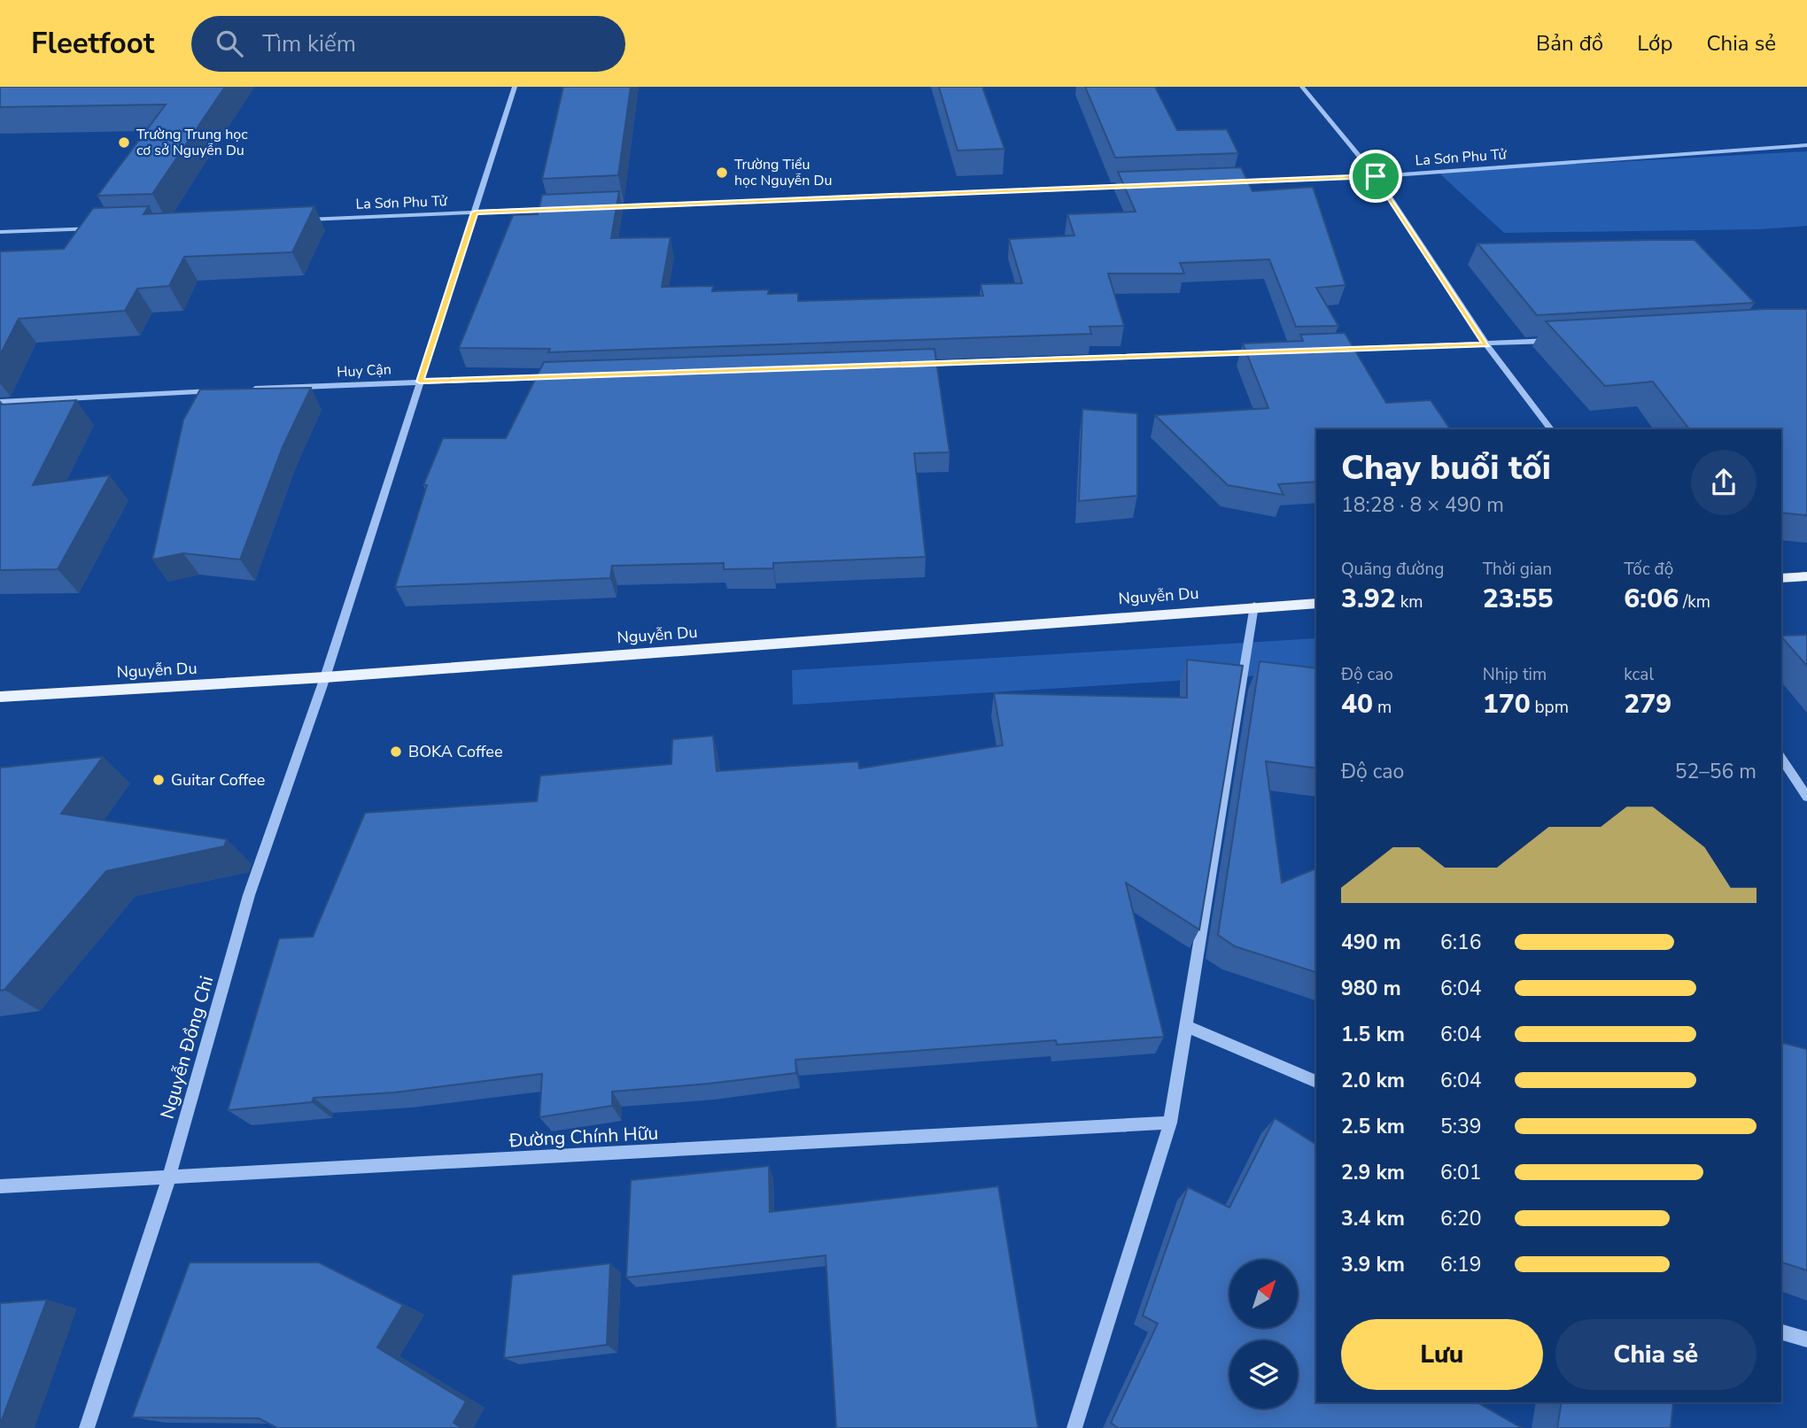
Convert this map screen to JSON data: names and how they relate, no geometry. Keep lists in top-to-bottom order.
{
  "streets": {
    "main road": ["Nguyễn Du"],
    "street": [
      "La Sơn Phu Tử",
      "Huy Cận",
      "Nguyễn Đồng Chi",
      "Đường Chính Hữu"
    ]
  },
  "crossings": [
    ["La Sơn Phu Tử", "Nguyễn Đồng Chi"],
    ["Huy Cận", "Nguyễn Đồng Chi"],
    ["Nguyễn Du", "Nguyễn Đồng Chi"],
    ["Nguyễn Đồng Chi", "Đường Chính Hữu"]
  ],
  "places": [
    "Trường Trung học cơ sở Nguyễn Du",
    "Trường Tiểu học Nguyễn Du",
    "BOKA Coffee",
    "Guitar Coffee"
  ],
  "north": "top right",
  "page": {
    "header": "Fleetfoot",
    "search": "Tìm kiếm",
    "nav": ["Bản đồ", "Lớp", "Chia sẻ"],
    "heading": ["Chạy buổi tối", "18:28 · 8 × 490 m"],
    "stats": [
      ["Quãng đường", "3.92 km"],
      ["Thời gian", "23:55"],
      ["Tốc độ", "6:06 /km"],
      ["Độ cao", "40 m"],
      ["Nhịp tim", "170 bpm"],
      ["kcal", "279"]
    ],
    "chart": ["Độ cao", "52–56 m"],
    "list": [
      {
        "name": "490 m",
        "note": "6:16"
      },
      {
        "name": "980 m",
        "note": "6:04"
      },
      {
        "name": "1.5 km",
        "note": "6:04"
      },
      {
        "name": "2.0 km",
        "note": "6:04"
      },
      {
        "name": "2.5 km",
        "note": "5:39"
      },
      {
        "name": "2.9 km",
        "note": "6:01"
      },
      {
        "name": "3.4 km",
        "note": "6:20"
      },
      {
        "name": "3.9 km",
        "note": "6:19"
      }
    ],
    "buttons": ["Lưu", "Chia sẻ"]
  }
}
